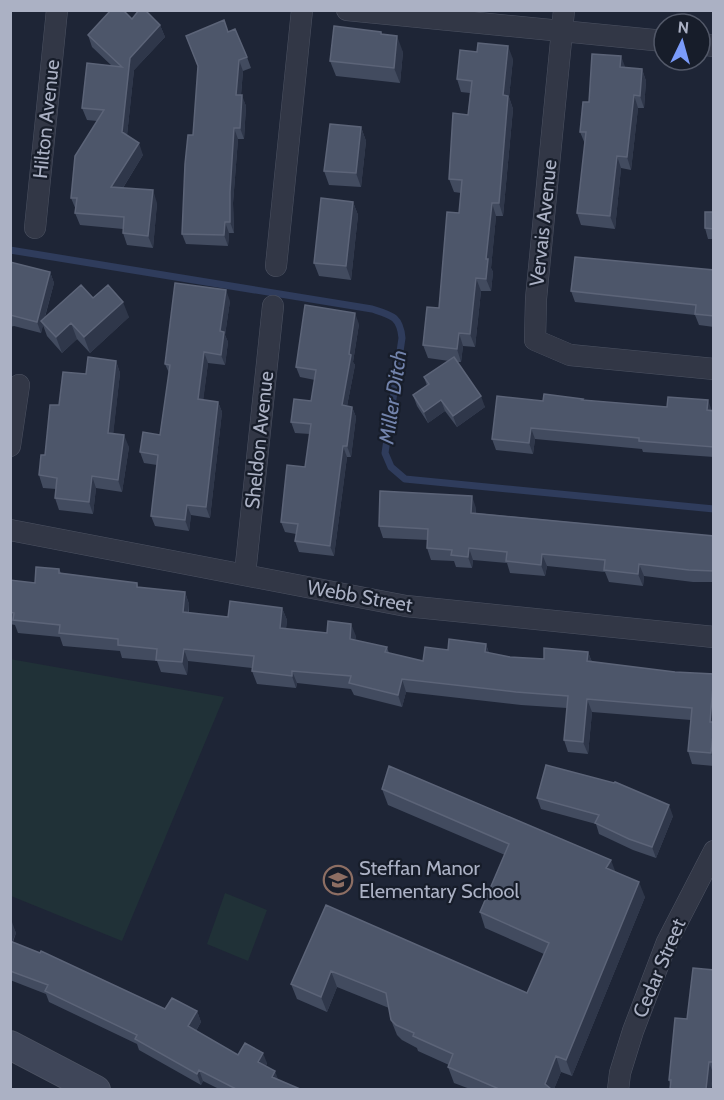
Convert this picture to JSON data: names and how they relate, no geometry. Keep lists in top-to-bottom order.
{
  "streets": {
    "street": [
      "Hilton Avenue",
      "Vervais Avenue",
      "Sheldon Avenue",
      "Webb Street",
      "Cedar Street"
    ]
  },
  "crossings": [
    ["Sheldon Avenue", "Webb Street"]
  ],
  "water": ["Miller Ditch"],
  "places": {
    "school or university": ["Steffan Manor Elementary School"]
  },
  "north": "top"
}
